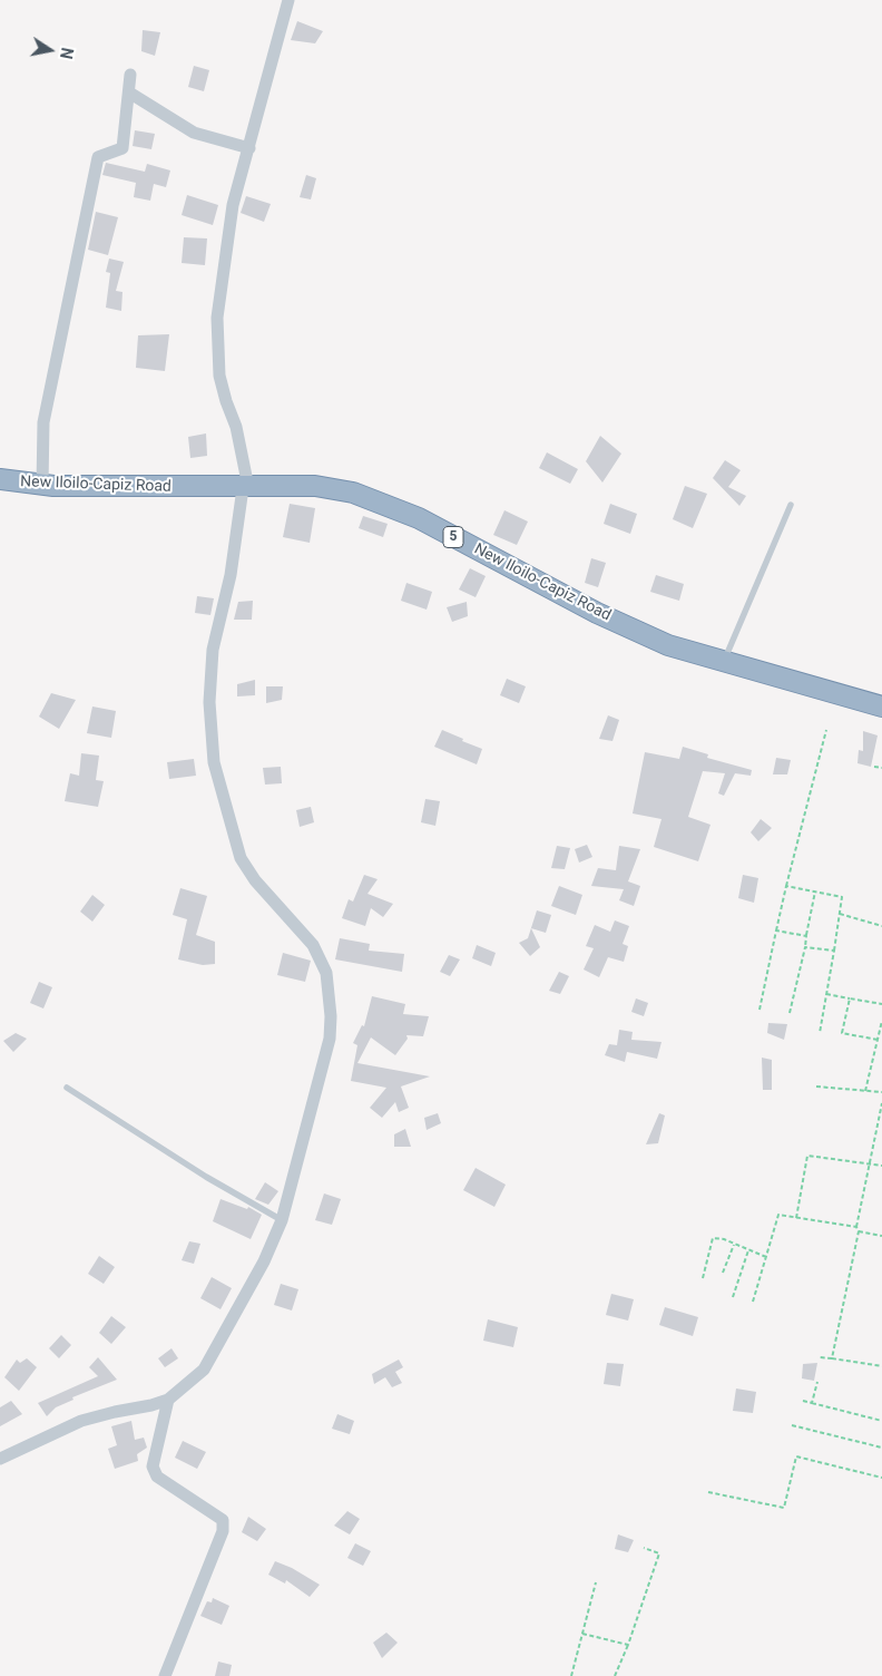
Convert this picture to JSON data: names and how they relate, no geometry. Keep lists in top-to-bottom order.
{
  "streets": {
    "highway": ["New Iloilo-Capiz Road", "5"]
  },
  "north": "right"
}
